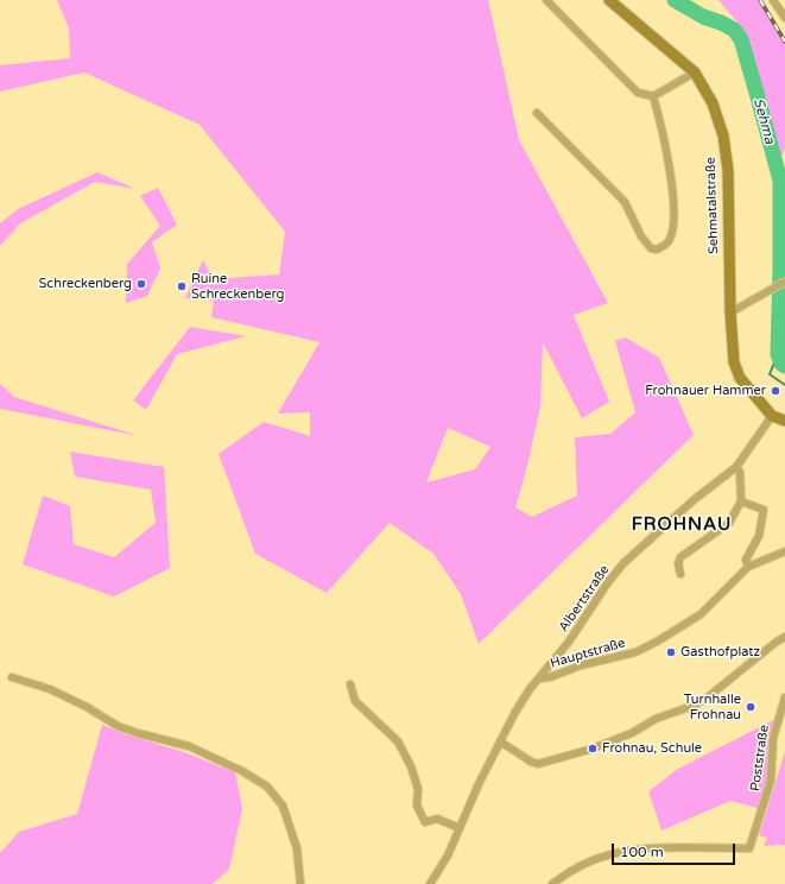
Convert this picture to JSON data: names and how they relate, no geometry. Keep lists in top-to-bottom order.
{
  "streets": {
    "main road": ["Sehmatalstraße"],
    "street": ["Albertstraße", "Hauptstraße", "Poststraße"]
  },
  "crossings": [
    ["Sehmatalstraße", "Albertstraße"],
    ["Albertstraße", "Hauptstraße"]
  ],
  "districts": ["FROHNAU"],
  "water": ["Sehma"],
  "places": [
    "Schreckenberg",
    "Ruine Schreckenberg",
    "Frohnauer Hammer",
    "Gasthofplatz",
    "Turnhalle Frohnau",
    "Frohnau, Schule"
  ],
  "scale_bar": "100 m"
}
